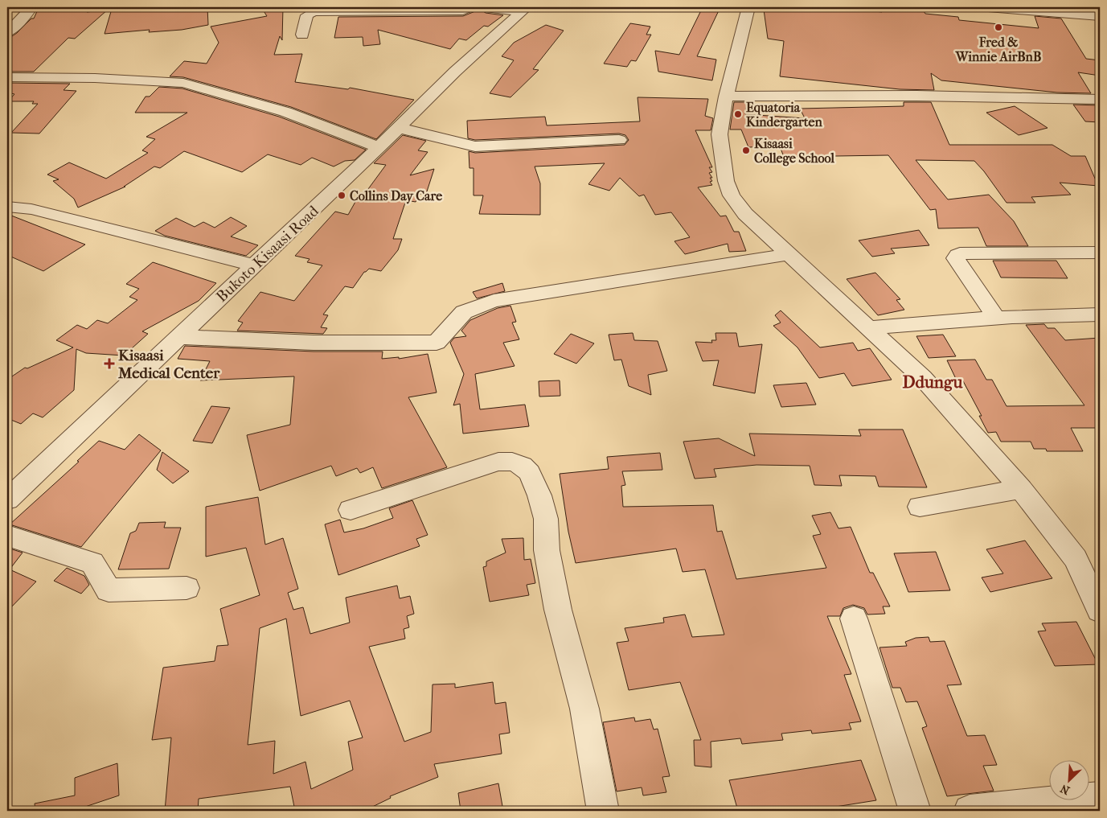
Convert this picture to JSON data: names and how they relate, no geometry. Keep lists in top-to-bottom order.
{
  "streets": {
    "street": ["Bukoto Kisaasi Road"]
  },
  "districts": ["Ddungu"],
  "places": {
    "other": [
      "Fred & Winnie AirBnB",
      "Equatoria Kindergarten",
      "Kisaasi College School",
      "Collins Day Care"
    ],
    "health": ["Kisaasi Medical Center"]
  },
  "north": "bottom left"
}
